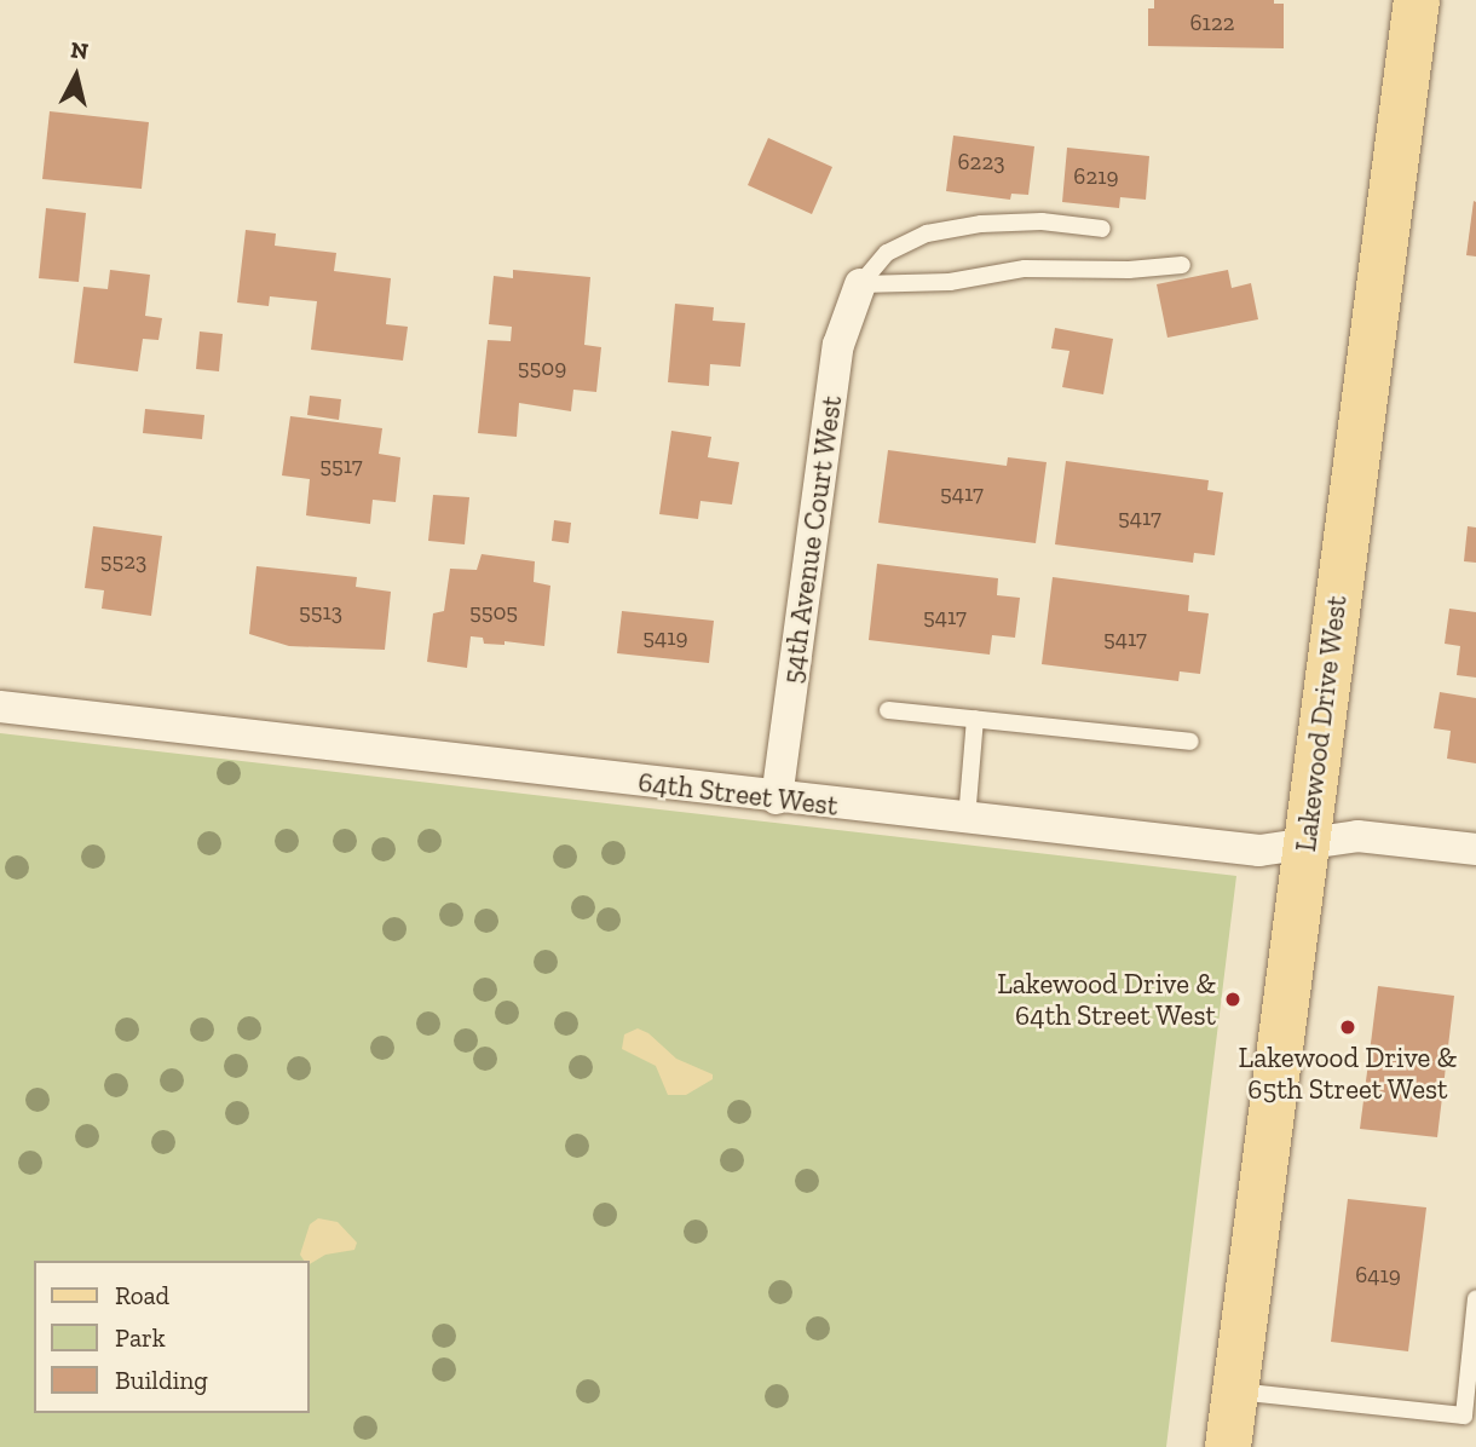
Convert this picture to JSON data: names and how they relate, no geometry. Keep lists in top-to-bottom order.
{
  "streets": {
    "main road": ["Lakewood Drive West"],
    "street": ["54th Avenue Court West", "64th Street West"]
  },
  "crossings": [
    ["54th Avenue Court West", "64th Street West"],
    ["Lakewood Drive West", "64th Street West"]
  ],
  "places": ["Lakewood Drive & 64th Street West", "Lakewood Drive & 65th Street West"],
  "house_numbers": [
    "6122",
    "6223",
    "6219",
    "5509",
    "5517",
    "5417",
    "5417",
    "5523",
    "5513",
    "5505",
    "5417",
    "5419",
    "5417",
    "6419"
  ],
  "legend": ["Road", "Park", "Building"],
  "north": "top"
}
